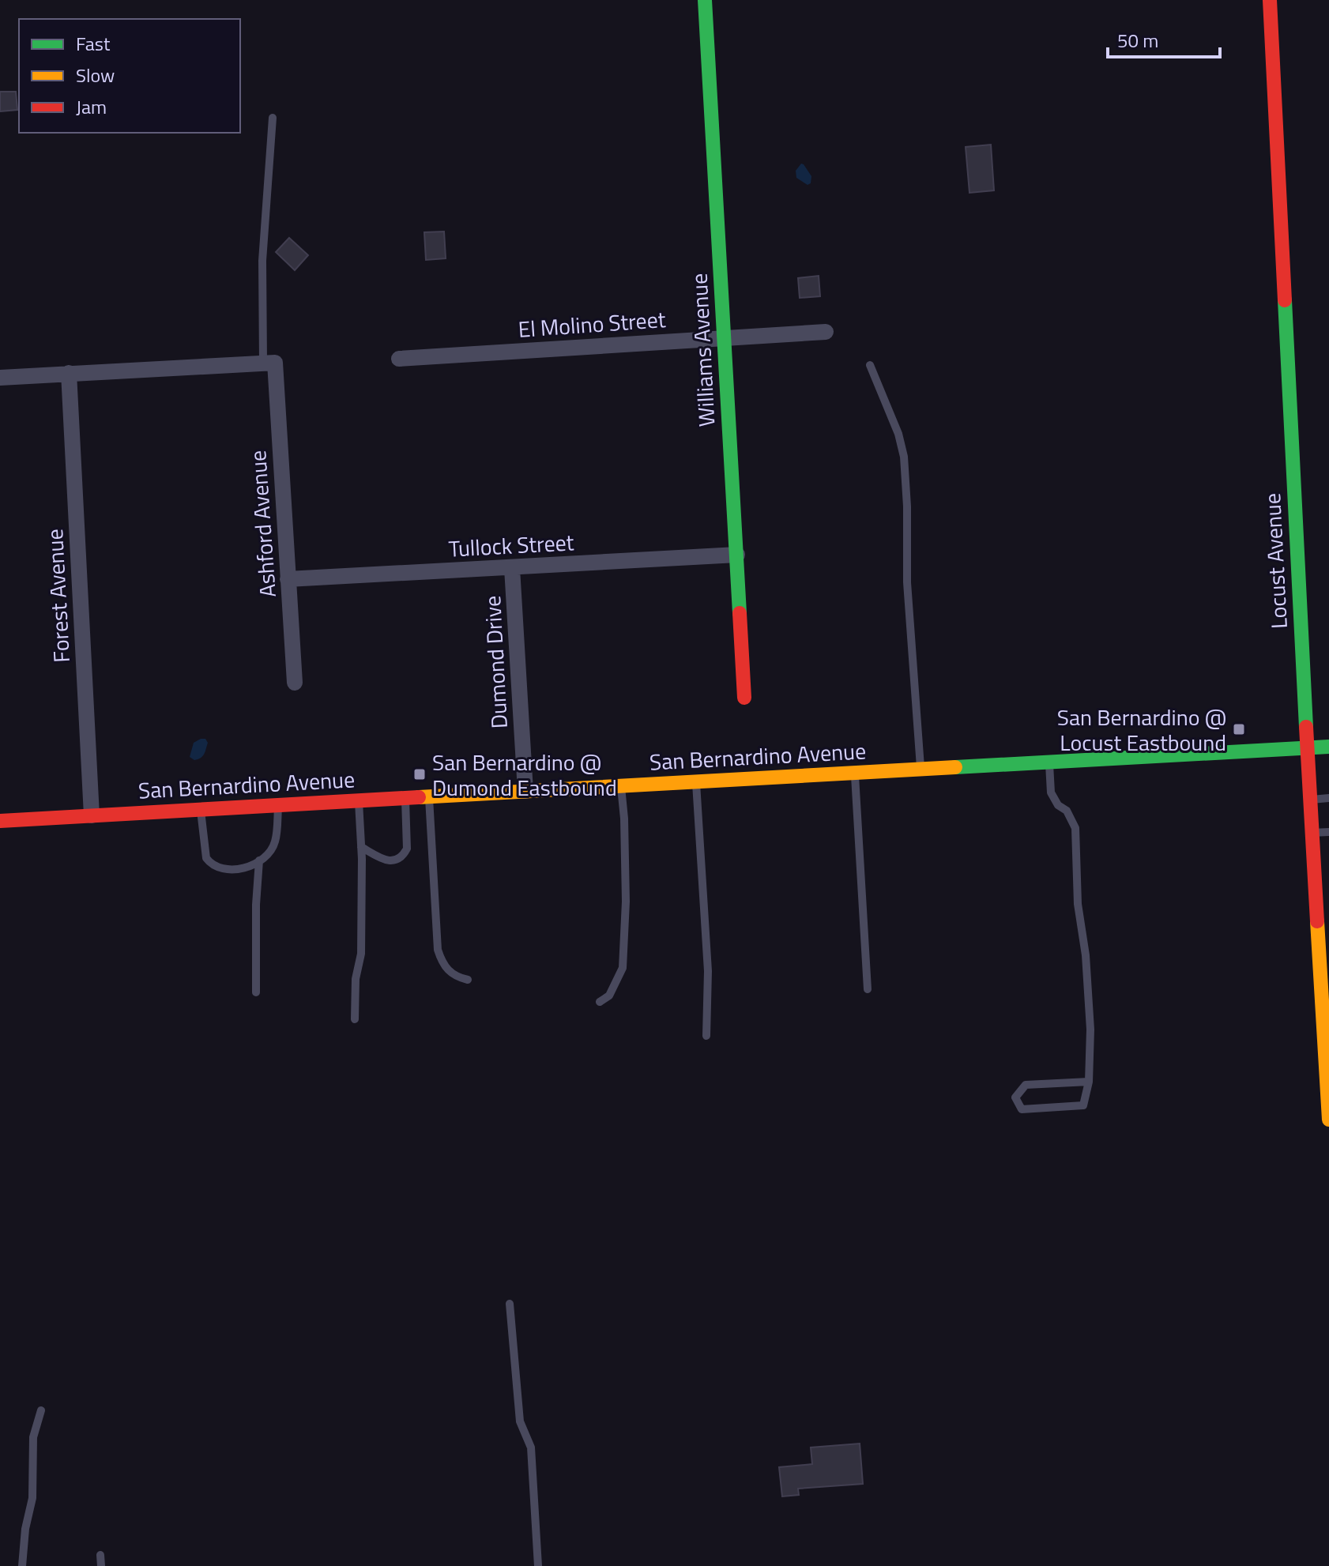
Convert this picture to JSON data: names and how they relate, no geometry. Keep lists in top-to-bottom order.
{
  "streets": {
    "street": [
      "El Molino Street",
      "Williams Avenue",
      "Ashford Avenue",
      "Tullock Street",
      "Locust Avenue",
      "Forest Avenue",
      "Dumond Drive",
      "San Bernardino Avenue"
    ]
  },
  "crossings": [
    ["El Molino Street", "Williams Avenue"],
    ["Williams Avenue", "Tullock Street"],
    ["Ashford Avenue", "Tullock Street"],
    ["Tullock Street", "Dumond Drive"],
    ["Locust Avenue", "San Bernardino Avenue"],
    ["Forest Avenue", "San Bernardino Avenue"],
    ["Dumond Drive", "San Bernardino Avenue"]
  ],
  "places": {
    "transit": ["San Bernardino @ Locust Eastbound", "San Bernardino @ Dumond Eastbound"]
  },
  "legend": ["Fast", "Slow", "Jam"],
  "scale_bar": "50 m"
}
